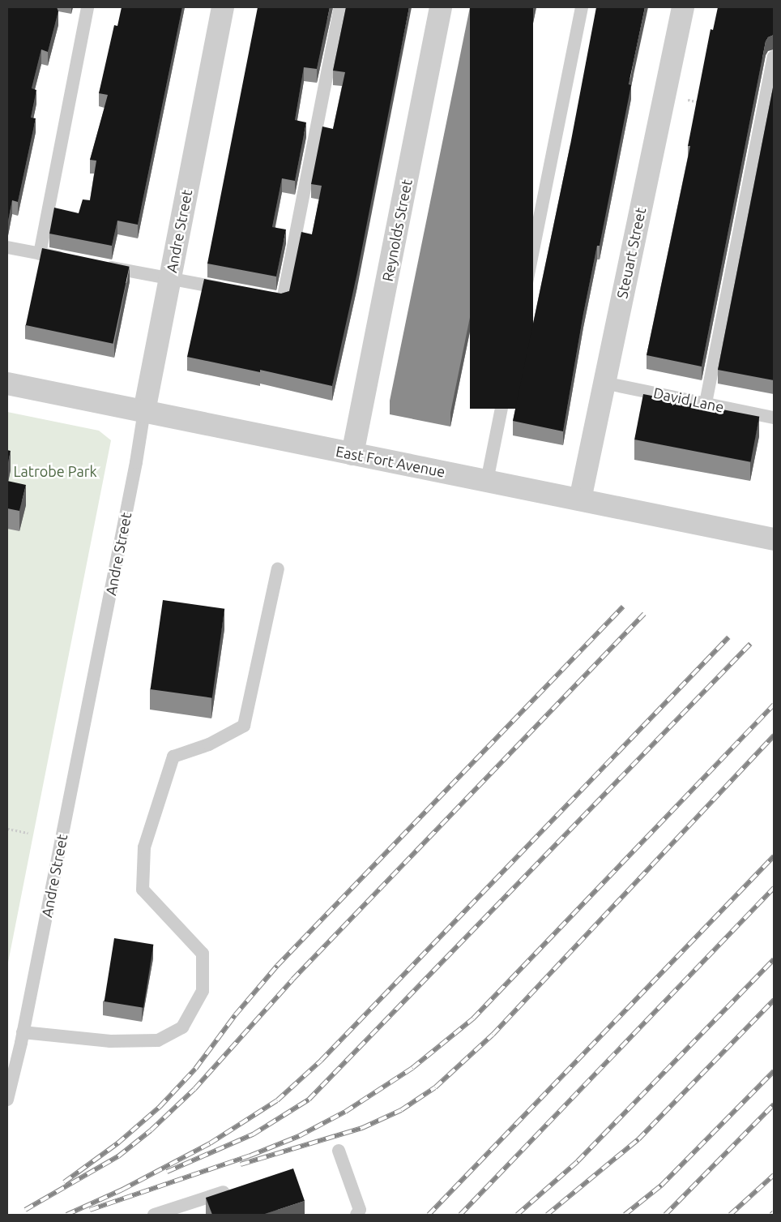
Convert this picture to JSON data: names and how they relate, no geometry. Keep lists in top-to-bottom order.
{
  "streets": {
    "street": [
      "Reynolds Street",
      "Andre Street",
      "Steuart Street",
      "East Fort Avenue"
    ],
    "lane": ["David Lane"]
  },
  "crossings": [
    ["Reynolds Street", "East Fort Avenue"],
    ["Andre Street", "East Fort Avenue"],
    ["Steuart Street", "David Lane"],
    ["Steuart Street", "East Fort Avenue"]
  ],
  "parks": ["Latrobe Park"]
}
